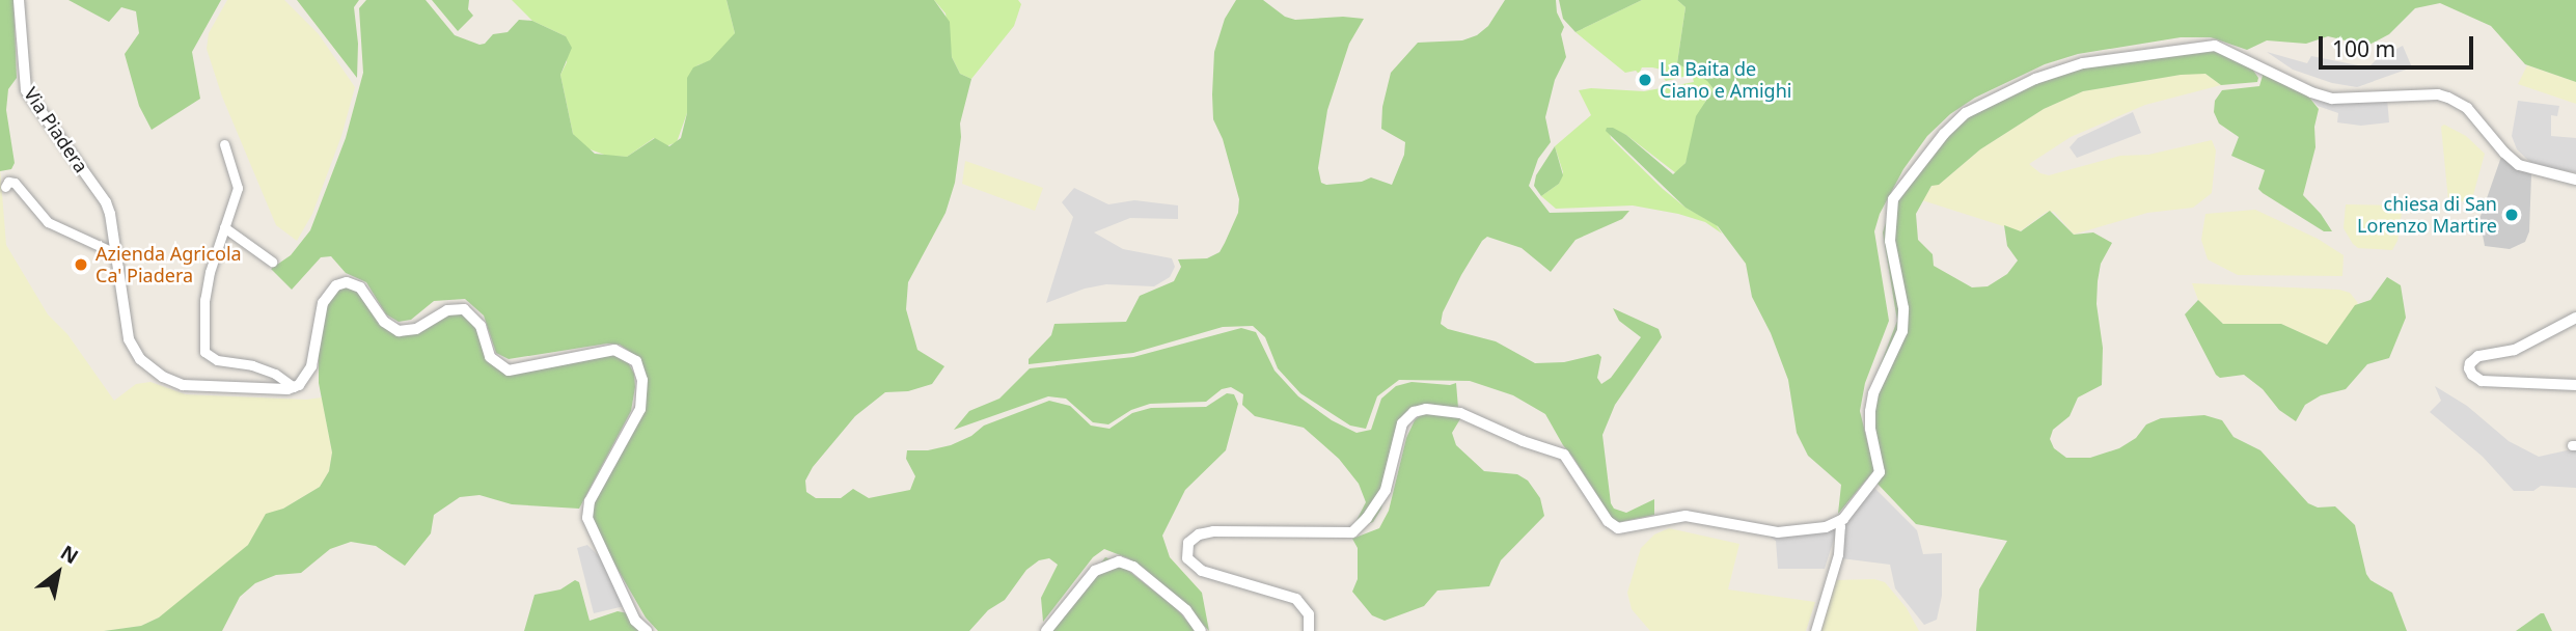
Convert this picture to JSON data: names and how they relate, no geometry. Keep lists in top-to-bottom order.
{
  "streets": {
    "street": ["Via Piadera"]
  },
  "places": ["La Baita de Ciano e Amighi", "chiesa di San Lorenzo Martire", "Azienda Agricola Ca' Piadera"],
  "scale_bar": "100 m",
  "north": "top right"
}
